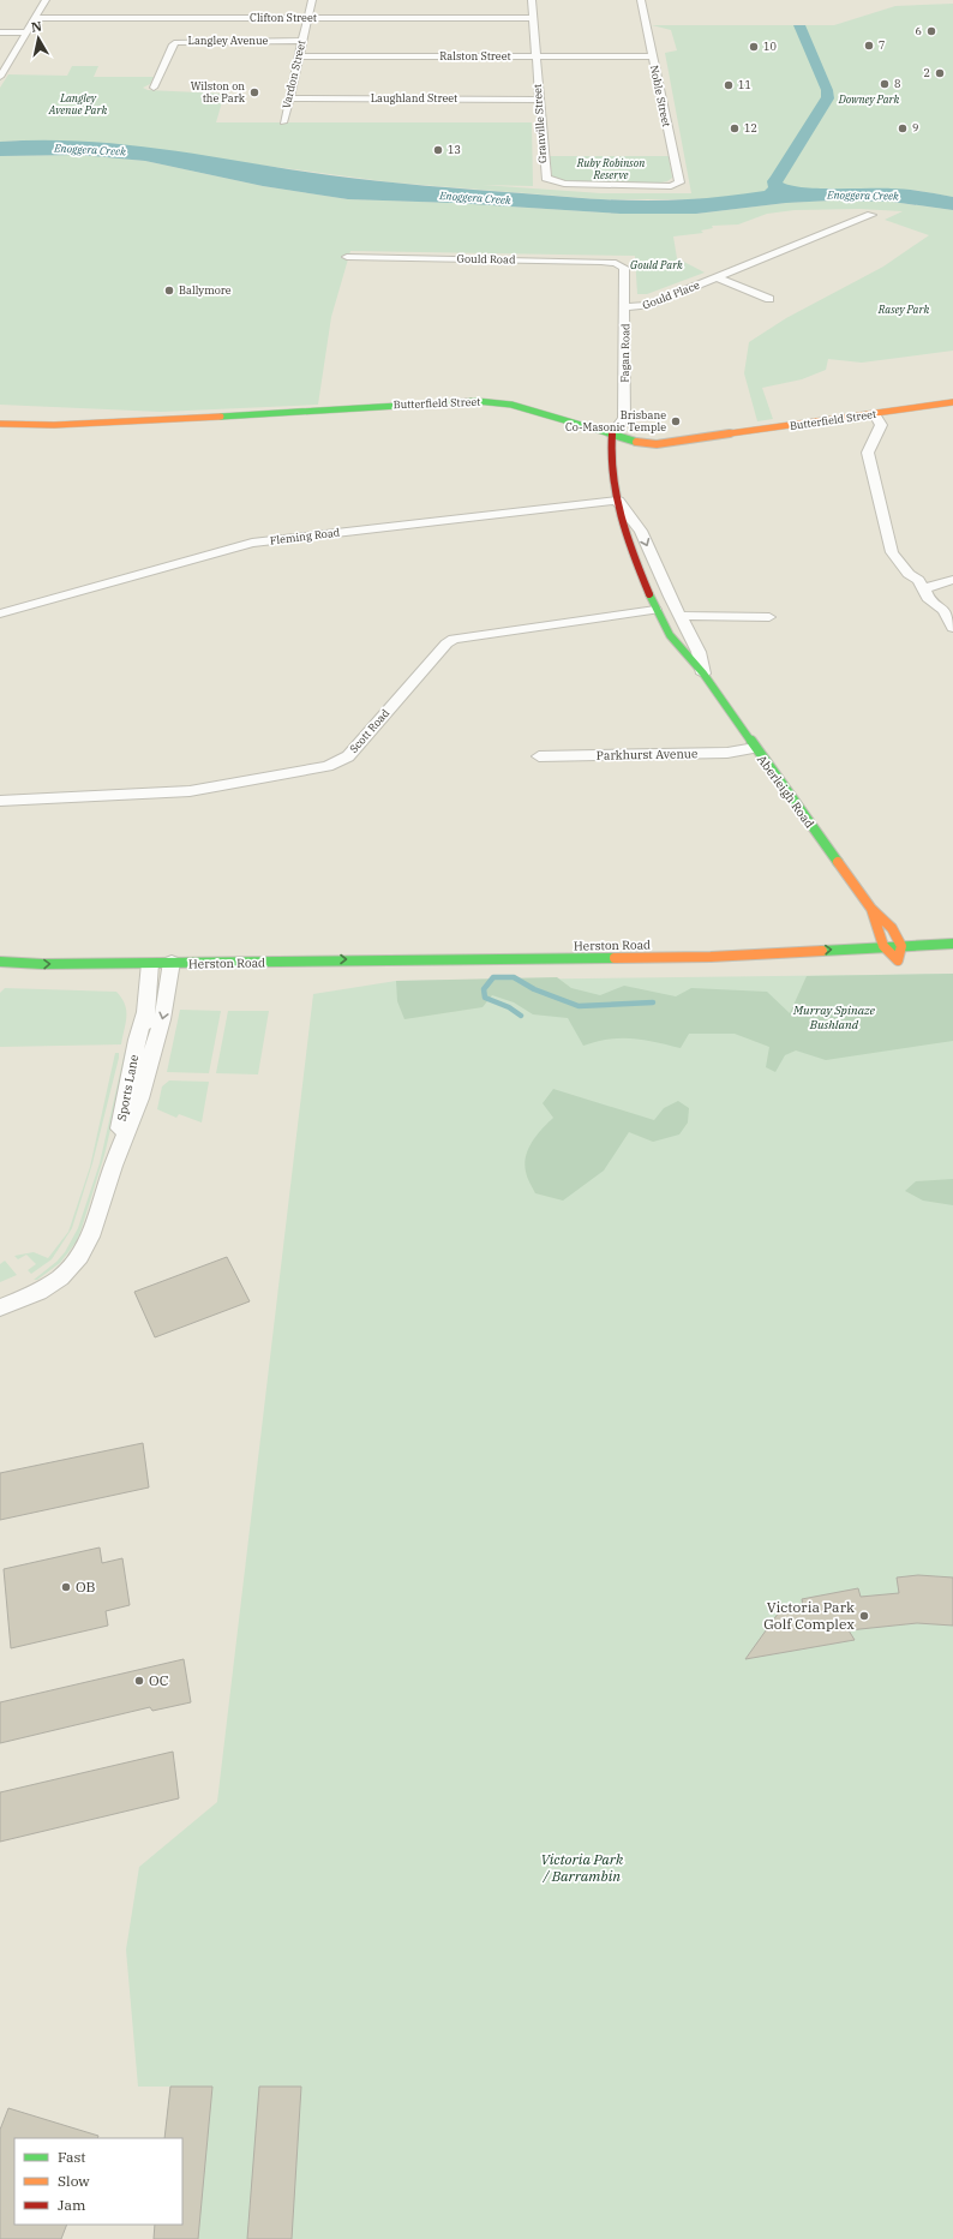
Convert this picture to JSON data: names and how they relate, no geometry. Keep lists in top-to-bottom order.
{
  "streets": {
    "street": [
      "Clifton Street",
      "Langley Avenue",
      "Ralston Street",
      "Vardon Street",
      "Noble Street",
      "Laughland Street",
      "Granville Street",
      "Gould Road",
      "Gould Place",
      "Fagan Road",
      "Butterfield Street",
      "Fleming Road",
      "Scott Road",
      "Parkhurst Avenue",
      "Aberleigh Road",
      "Herston Road",
      "Sports Lane"
    ]
  },
  "crossings": [
    ["Clifton Street", "Vardon Street"],
    ["Clifton Street", "Granville Street"],
    ["Langley Avenue", "Vardon Street"],
    ["Ralston Street", "Vardon Street"],
    ["Ralston Street", "Noble Street"],
    ["Ralston Street", "Granville Street"],
    ["Vardon Street", "Laughland Street"],
    ["Noble Street", "Granville Street"],
    ["Laughland Street", "Granville Street"],
    ["Gould Road", "Fagan Road"],
    ["Gould Place", "Fagan Road"],
    ["Fagan Road", "Butterfield Street"],
    ["Fagan Road", "Aberleigh Road"],
    ["Butterfield Street", "Aberleigh Road"],
    ["Fleming Road", "Aberleigh Road"],
    ["Scott Road", "Aberleigh Road"],
    ["Parkhurst Avenue", "Aberleigh Road"],
    ["Aberleigh Road", "Herston Road"],
    ["Herston Road", "Sports Lane"]
  ],
  "water": ["Enoggera Creek"],
  "parks": [
    "Langley Avenue Park",
    "Downey Park",
    "Ruby Robinson Reserve",
    "Gould Park",
    "Rasey Park",
    "Murray Spinaze Bushland",
    "Victoria Park / Barrambin"
  ],
  "places": [
    "6",
    "7",
    "10",
    "2",
    "8",
    "11",
    "Wilston on the Park",
    "12",
    "9",
    "13",
    "Ballymore",
    "Brisbane Co-Masonic Temple",
    "OB",
    "Victoria Park Golf Complex",
    "OC"
  ],
  "legend": ["Fast", "Slow", "Jam"],
  "north": "top"
}
